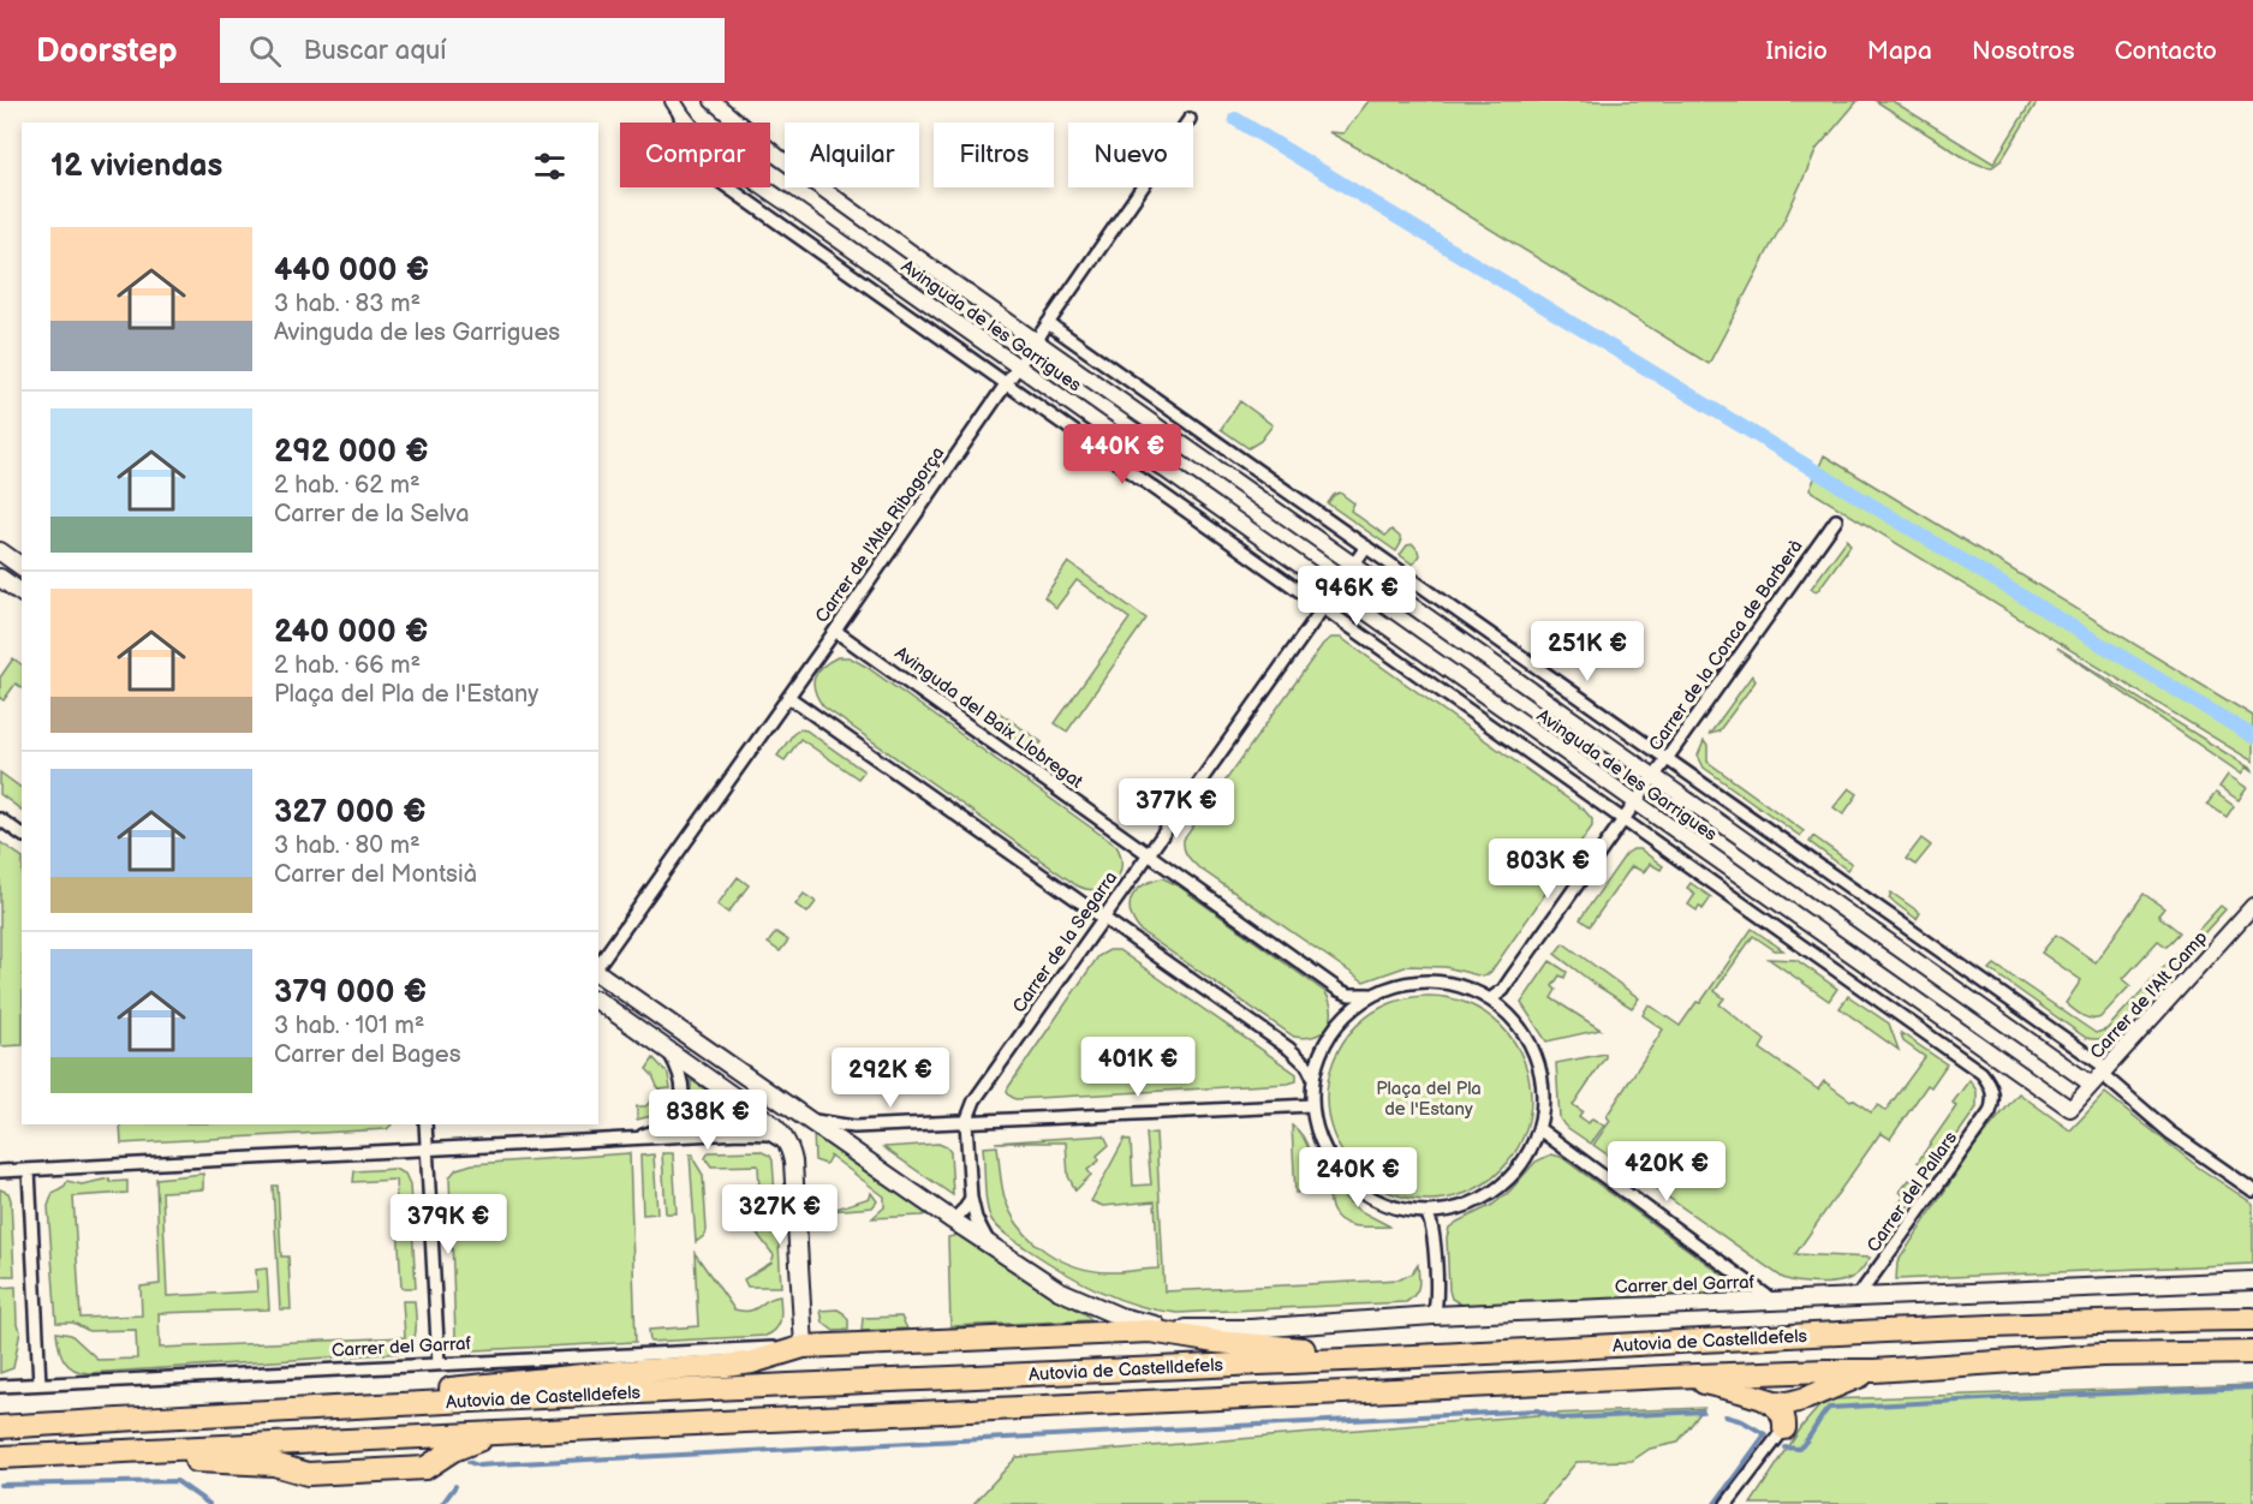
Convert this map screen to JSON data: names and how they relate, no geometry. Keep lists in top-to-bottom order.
{
  "streets": {
    "highway": ["Autovia de Castelldefels"],
    "main road": ["Carrer del Garraf"],
    "street": [
      "Avinguda de les Garrigues",
      "Carrer de l'Alta Ribagorça",
      "Carrer de la Conca de Barberà",
      "Avinguda del Baix Llobregat",
      "Carrer de la Segarra",
      "Carrer de l'Alt Camp",
      "Carrer del Pallars"
    ]
  },
  "crossings": [
    ["Avinguda de les Garrigues", "Carrer de l'Alta Ribagorça"],
    ["Avinguda de les Garrigues", "Carrer de la Conca de Barberà"],
    ["Avinguda de les Garrigues", "Carrer de la Segarra"],
    ["Avinguda de les Garrigues", "Carrer de l'Alt Camp"],
    ["Avinguda de les Garrigues", "Carrer del Pallars"],
    ["Carrer de l'Alta Ribagorça", "Avinguda del Baix Llobregat"],
    ["Carrer de la Conca de Barberà", "Avinguda del Baix Llobregat"],
    ["Avinguda del Baix Llobregat", "Carrer de la Segarra"],
    ["Carrer de la Segarra", "Carrer del Garraf"],
    ["Carrer del Pallars", "Carrer del Garraf"]
  ],
  "parks": ["Plaça del Pla de l'Estany"],
  "page": {
    "header": "Doorstep",
    "search": "Buscar aquí",
    "nav": [
      "Inicio",
      "Mapa",
      "Nosotros",
      "Contacto"
    ],
    "chip": [
      "Comprar",
      "Alquilar",
      "Filtros",
      "Nuevo"
    ],
    "heading": "12 viviendas",
    "list": [
      {
        "name": "440 000 €",
        "note": "3 hab. · 83 m² · Avinguda de les Garrigues"
      },
      {
        "name": "292 000 €",
        "note": "2 hab. · 62 m² · Carrer de la Selva"
      },
      {
        "name": "240 000 €",
        "note": "2 hab. · 66 m² · Plaça del Pla de l'Estany"
      },
      {
        "name": "327 000 €",
        "note": "3 hab. · 80 m² · Carrer del Montsià"
      },
      {
        "name": "379 000 €",
        "note": "3 hab. · 101 m² · Carrer del Bages"
      }
    ],
    "price": [
      "440K €",
      "946K €",
      "251K €",
      "377K €",
      "803K €",
      "401K €",
      "292K €",
      "838K €",
      "420K €",
      "240K €",
      "327K €",
      "379K €"
    ]
  }
}
